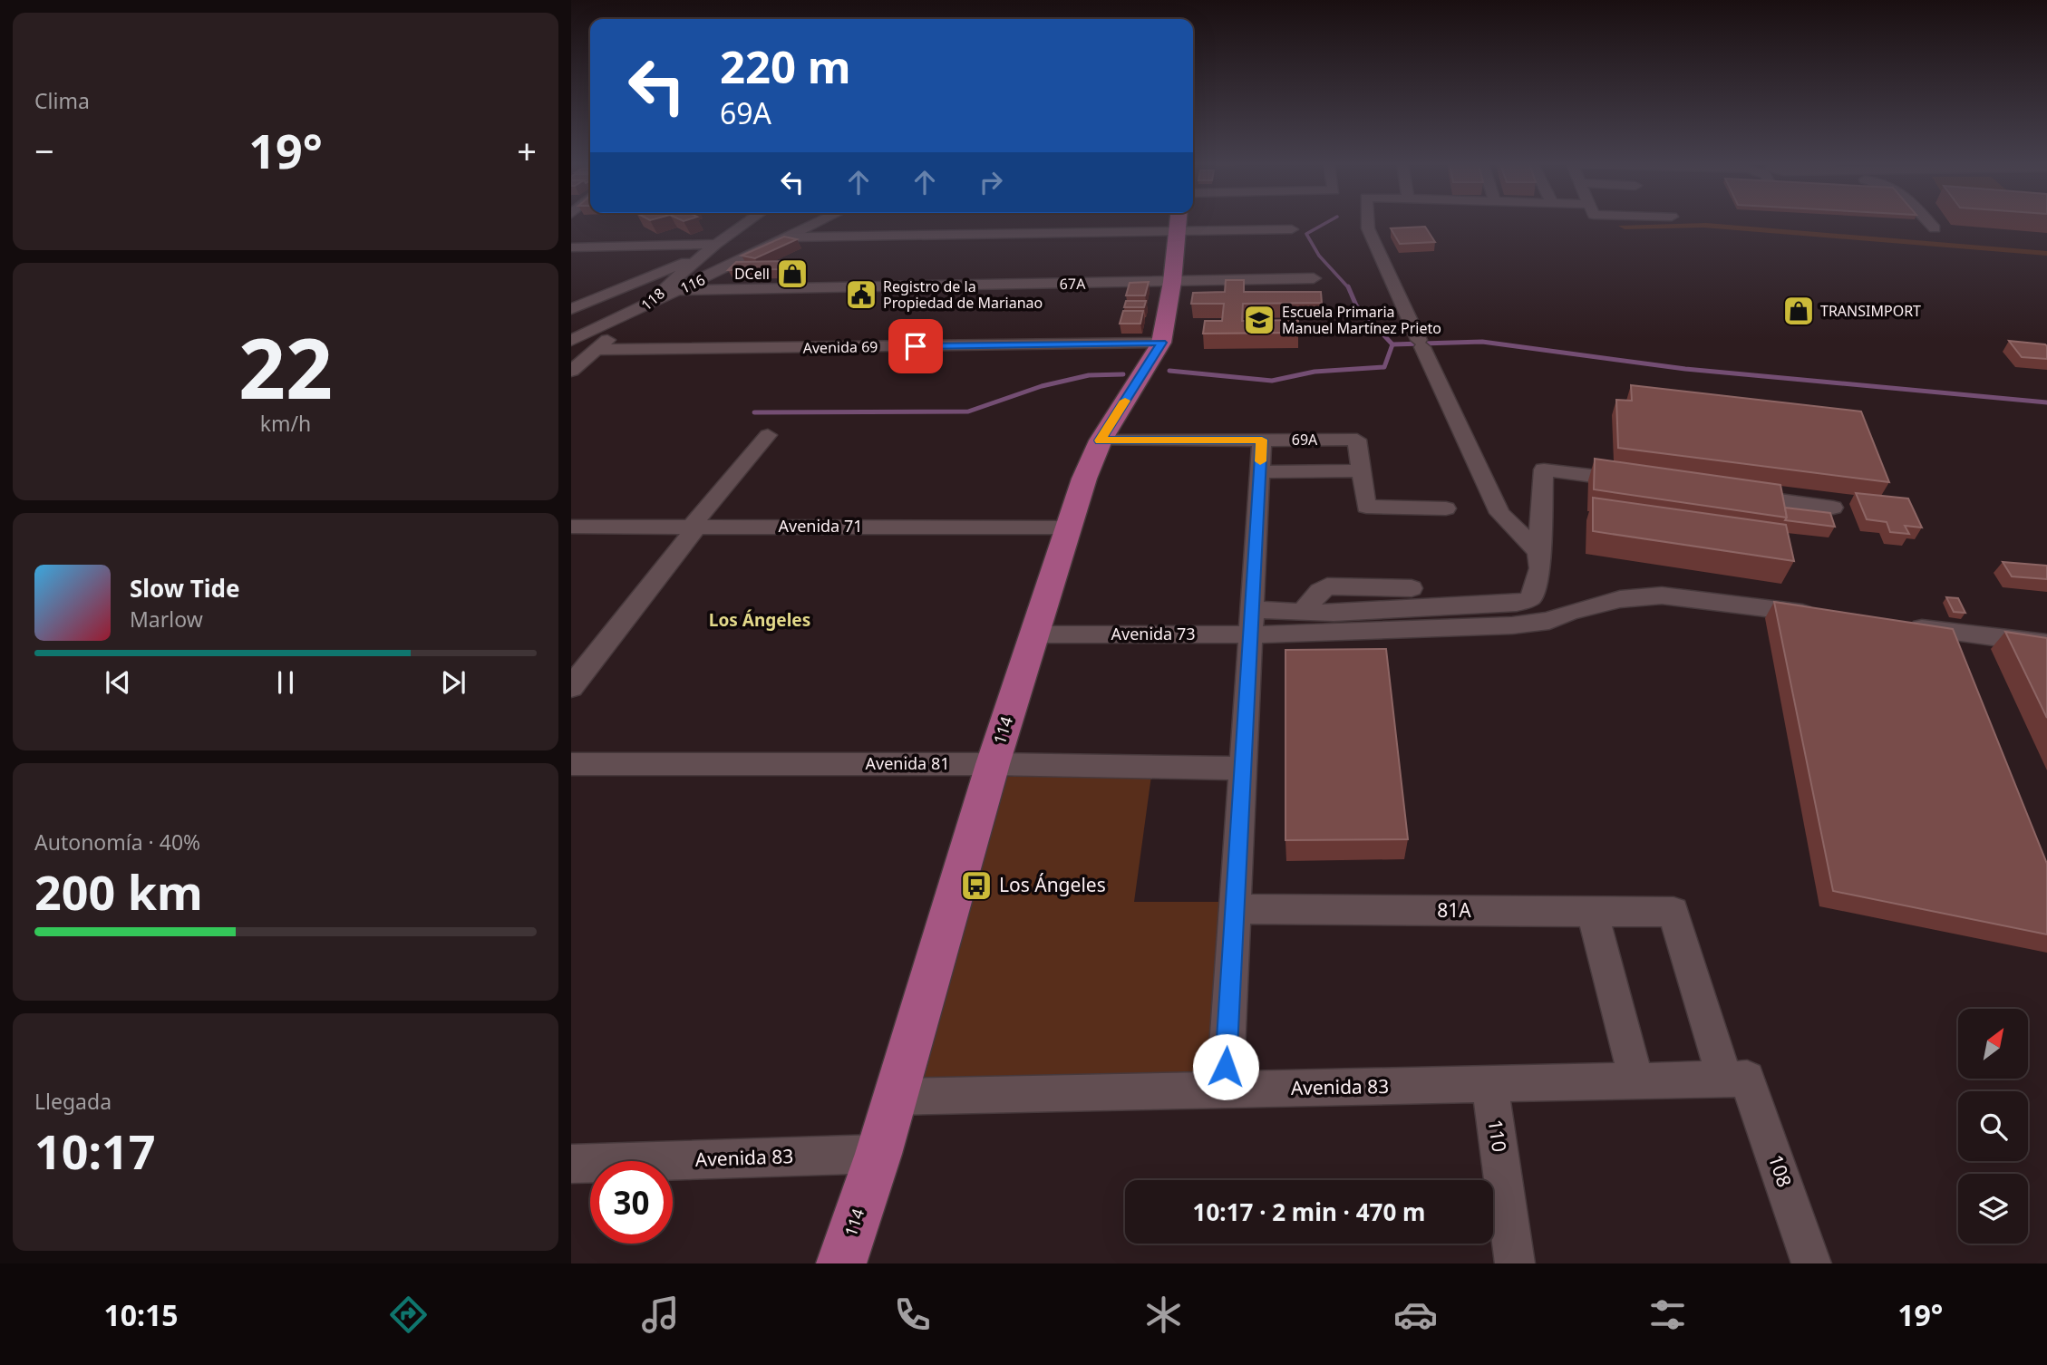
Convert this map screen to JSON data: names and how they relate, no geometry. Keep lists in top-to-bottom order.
{
  "streets": {
    "main road": ["114"],
    "street": [
      "116",
      "67A",
      "118",
      "Avenida 69",
      "69A",
      "Avenida 71",
      "Avenida 73",
      "Avenida 81",
      "81A",
      "Avenida 83",
      "110",
      "108"
    ]
  },
  "crossings": [
    ["116", "67A"],
    ["116", "118"],
    ["116", "Avenida 69"],
    ["67A", "114"],
    ["118", "Avenida 69"],
    ["Avenida 69", "114"],
    ["69A", "114"],
    ["Avenida 71", "114"],
    ["Avenida 73", "114"],
    ["114", "Avenida 81"],
    ["114", "Avenida 83"],
    ["81A", "108"],
    ["Avenida 83", "110"],
    ["Avenida 83", "108"]
  ],
  "districts": ["Los Ángeles"],
  "places": {
    "shop": ["DCell", "TRANSIMPORT"],
    "public building": ["Registro de la Propiedad de Marianao"],
    "school or university": ["Escuela Primaria Manuel Martínez Prieto"],
    "bus stop": ["Los Ángeles"]
  },
  "north": "top right",
  "page": {
    "tile": [
      "Clima",
      ["22", "km/h"],
      ["Autonomía · 40%", "200 km"],
      ["Llegada", "10:17"]
    ],
    "turn": ["220 m", "69A"],
    "heat": ["−", "19°", "+"],
    "song": ["Slow Tide", "Marlow"],
    "limit": "30",
    "trip": "10:17 · 2 min · 470 m",
    "tabs": ["10:15", "19°"]
  }
}
